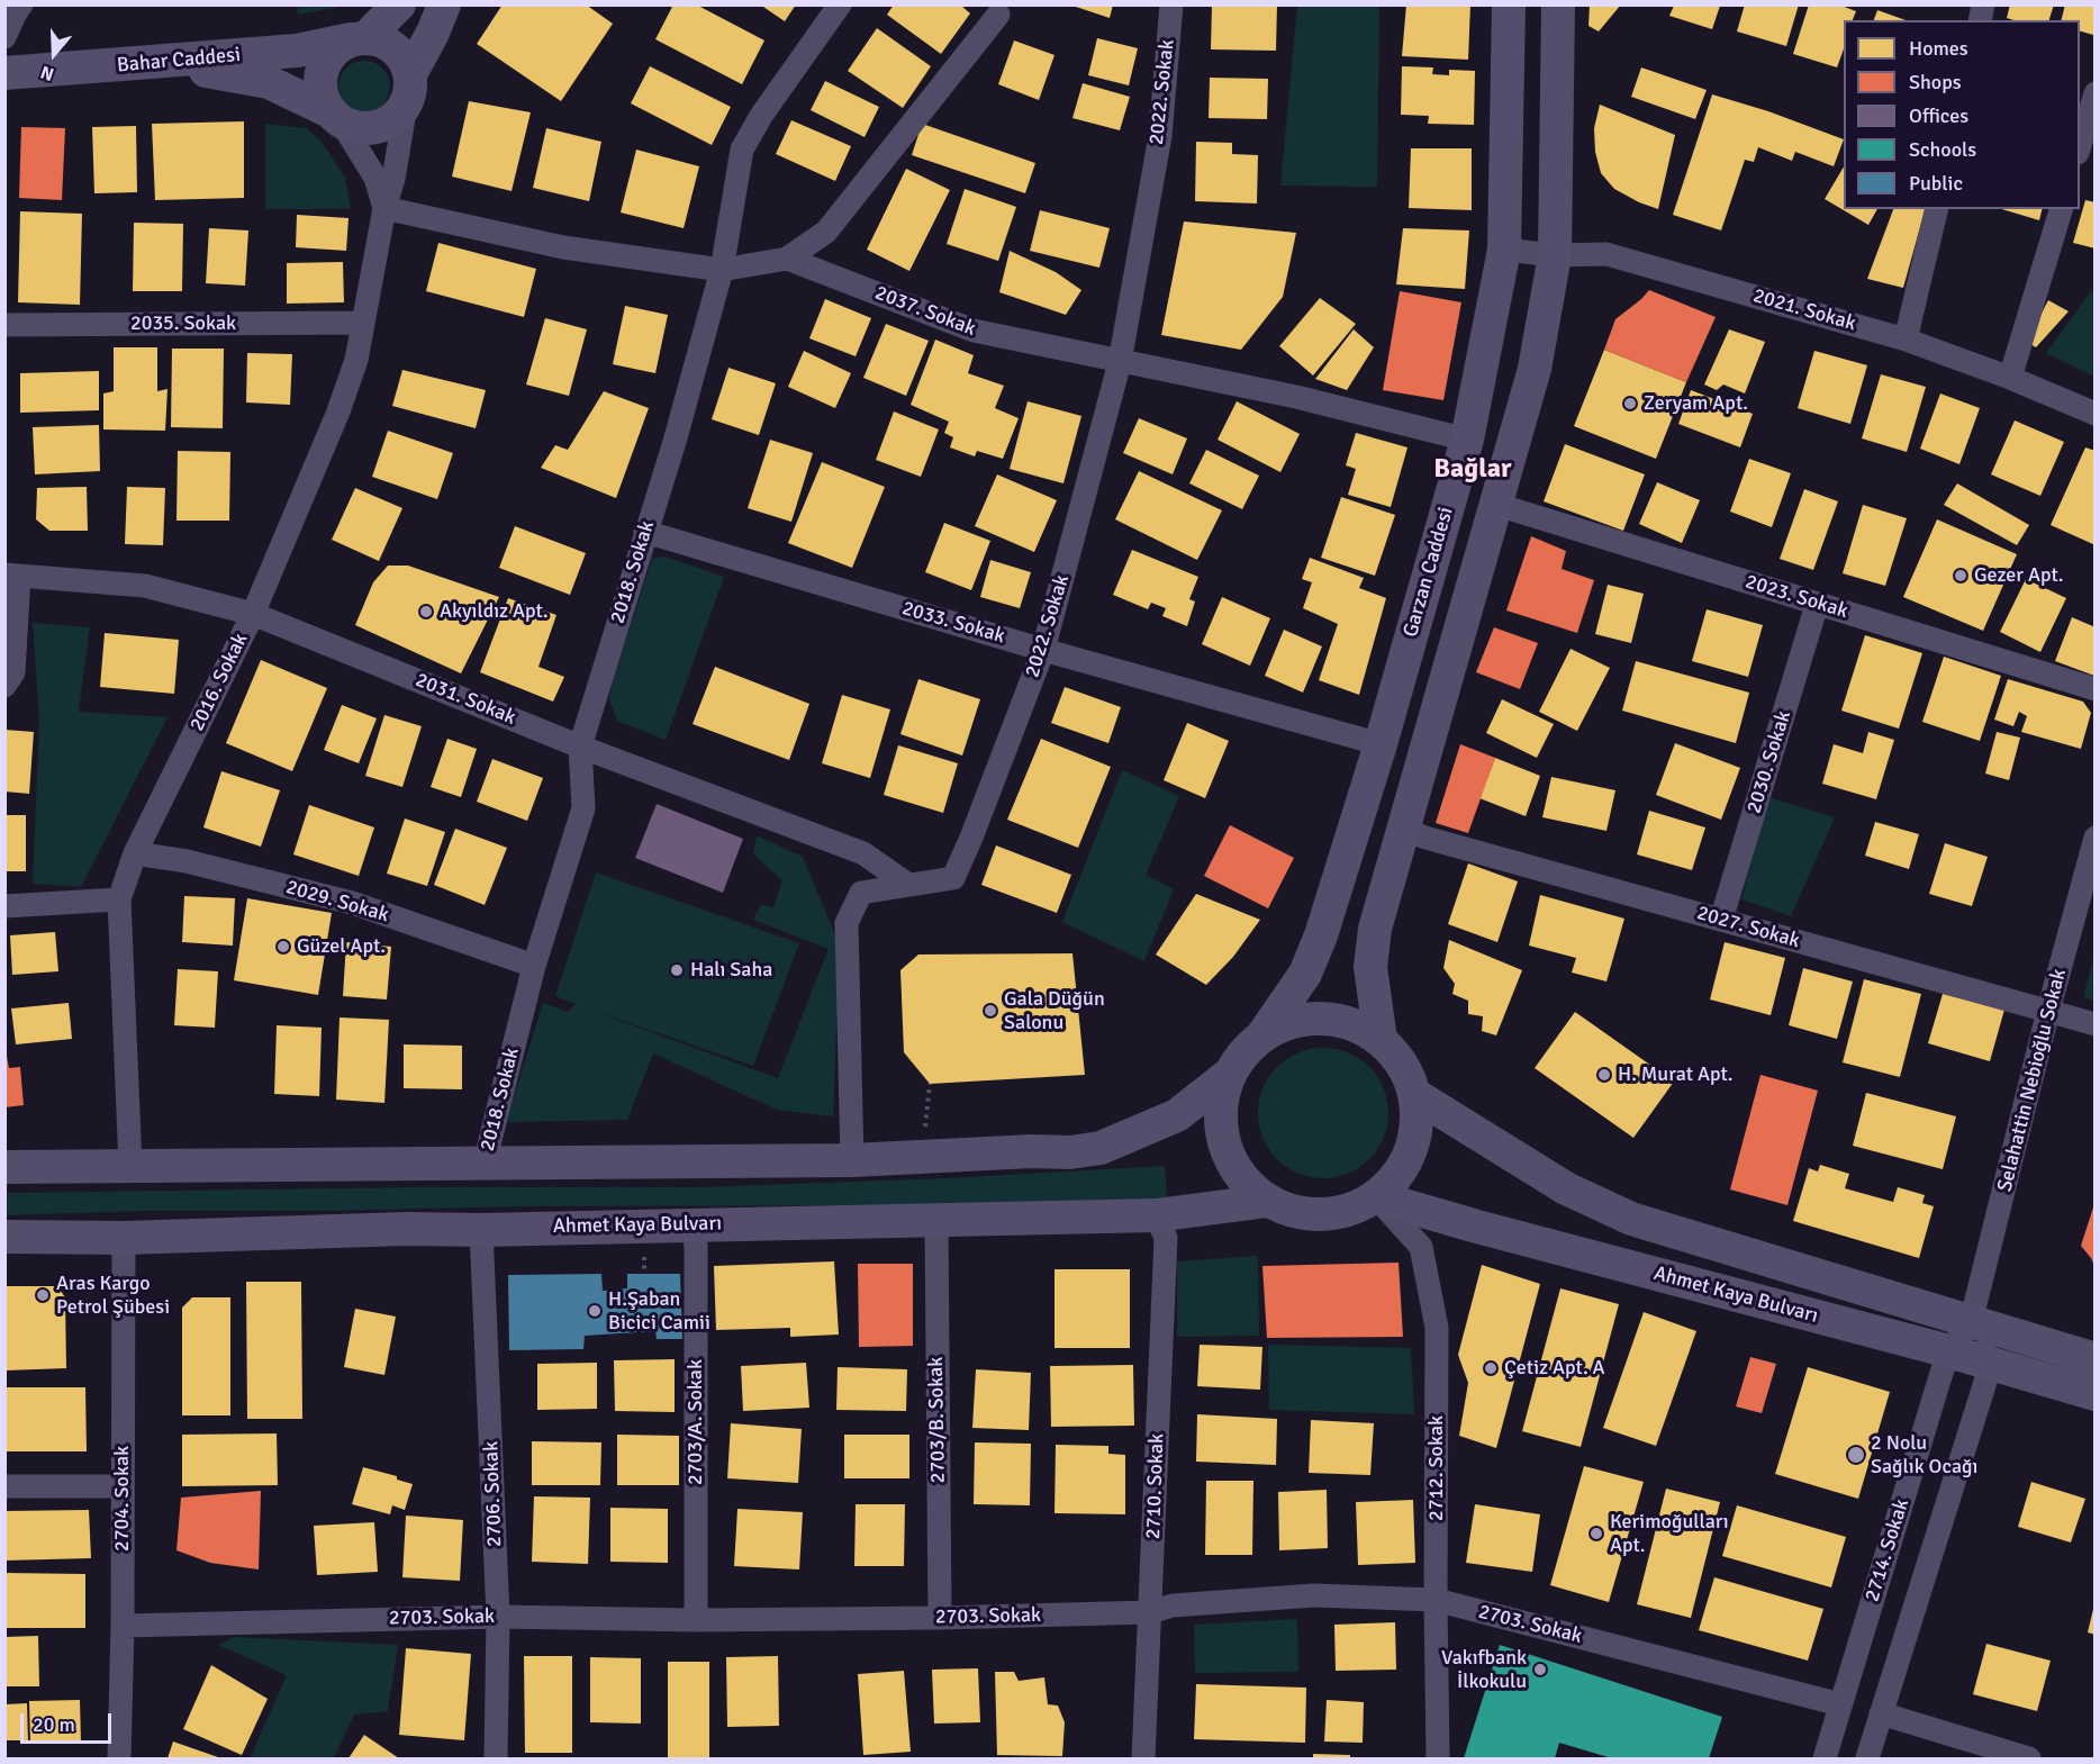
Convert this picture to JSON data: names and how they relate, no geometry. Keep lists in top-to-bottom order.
{
  "streets": {
    "main road": ["Bahar Caddesi", "Garzan Caddesi", "Ahmet Kaya Bulvarı"],
    "street": [
      "2022. Sokak",
      "2021. Sokak",
      "2037. Sokak",
      "2035. Sokak",
      "2018. Sokak",
      "2023. Sokak",
      "2033. Sokak",
      "2016. Sokak",
      "2031. Sokak",
      "2030. Sokak",
      "2029. Sokak",
      "2027. Sokak",
      "Selahattin Nebioğlu Sokak",
      "2703/B. Sokak",
      "2703/A. Sokak",
      "2712. Sokak",
      "2710. Sokak",
      "2706. Sokak",
      "2704. Sokak",
      "2714. Sokak",
      "2703. Sokak"
    ]
  },
  "crossings": [
    ["Bahar Caddesi", "2016. Sokak"],
    ["2022. Sokak", "2037. Sokak"],
    ["2022. Sokak", "2033. Sokak"],
    ["2022. Sokak", "2031. Sokak"],
    ["2021. Sokak", "Garzan Caddesi"],
    ["2037. Sokak", "Garzan Caddesi"],
    ["2035. Sokak", "2016. Sokak"],
    ["2018. Sokak", "2033. Sokak"],
    ["2018. Sokak", "2031. Sokak"],
    ["2018. Sokak", "2029. Sokak"],
    ["Garzan Caddesi", "2033. Sokak"],
    ["Garzan Caddesi", "Ahmet Kaya Bulvarı"],
    ["Garzan Caddesi", "2712. Sokak"],
    ["2023. Sokak", "2030. Sokak"],
    ["2016. Sokak", "2031. Sokak"],
    ["2016. Sokak", "2029. Sokak"],
    ["2030. Sokak", "2027. Sokak"],
    ["2027. Sokak", "Selahattin Nebioğlu Sokak"],
    ["Selahattin Nebioğlu Sokak", "Ahmet Kaya Bulvarı"],
    ["Selahattin Nebioğlu Sokak", "2714. Sokak"],
    ["Ahmet Kaya Bulvarı", "2703/B. Sokak"],
    ["Ahmet Kaya Bulvarı", "2703/A. Sokak"],
    ["Ahmet Kaya Bulvarı", "2712. Sokak"],
    ["Ahmet Kaya Bulvarı", "2710. Sokak"],
    ["Ahmet Kaya Bulvarı", "2706. Sokak"],
    ["Ahmet Kaya Bulvarı", "2704. Sokak"],
    ["Ahmet Kaya Bulvarı", "2714. Sokak"],
    ["2703/B. Sokak", "2703. Sokak"],
    ["2703/A. Sokak", "2703. Sokak"],
    ["2712. Sokak", "2703. Sokak"],
    ["2710. Sokak", "2703. Sokak"],
    ["2706. Sokak", "2703. Sokak"],
    ["2704. Sokak", "2703. Sokak"],
    ["2714. Sokak", "2703. Sokak"]
  ],
  "districts": ["Bağlar"],
  "places": [
    "Zeryam Apt.",
    "Gezer Apt.",
    "Akyıldız Apt.",
    "Güzel Apt.",
    "Halı Saha",
    "Gala Düğün Salonu",
    "H. Murat Apt.",
    "Aras Kargo Petrol Şübesi",
    "H.Şaban Bicici Camii",
    "Çetiz Apt. A",
    "2 Nolu Sağlık Ocağı",
    "Kerimoğulları Apt.",
    "Vakıfbank İlkokulu"
  ],
  "legend": [
    "Homes",
    "Shops",
    "Offices",
    "Schools",
    "Public"
  ],
  "scale_bar": "20 m",
  "north": "bottom"
}
